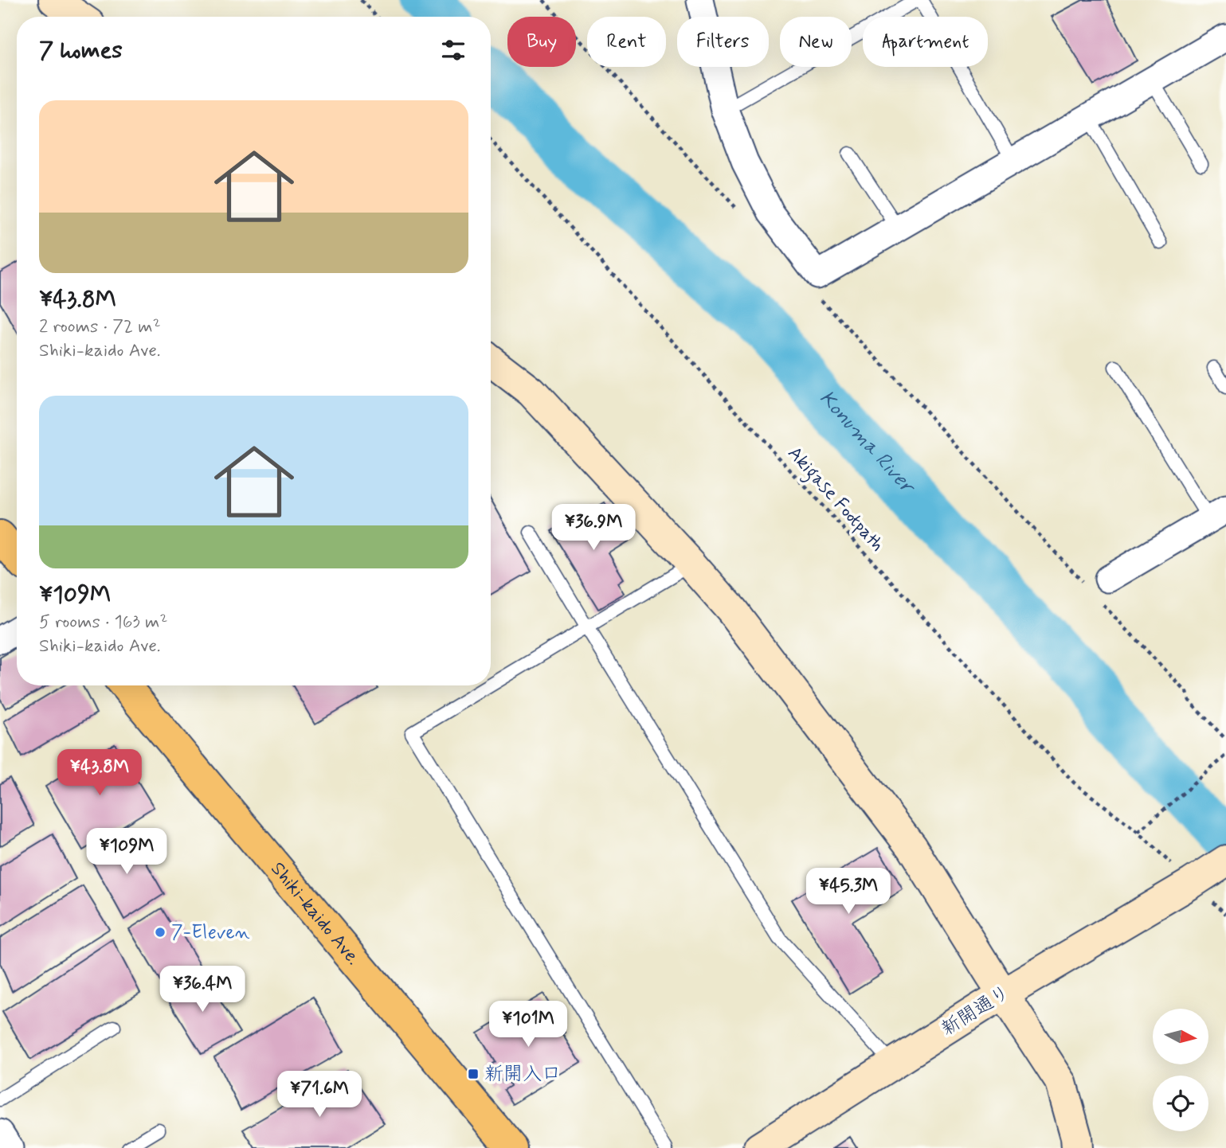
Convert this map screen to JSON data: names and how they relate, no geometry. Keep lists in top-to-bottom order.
{
  "streets": {
    "main road": ["Shiki-kaido Ave."],
    "street": ["新開通り"],
    "path": ["Akigase Footpath"]
  },
  "crossings": [
    ["Akigase Footpath", "新開通り"]
  ],
  "water": ["Konuma River"],
  "places": {
    "other": ["7-Eleven"],
    "transit": ["新開入口"]
  },
  "north": "right",
  "page": {
    "chip": [
      "Buy",
      "Rent",
      "Filters",
      "New",
      "Apartment"
    ],
    "heading": "7 homes",
    "list": [
      {
        "name": "¥43.8M",
        "note": "2 rooms · 72 m² · Shiki-kaido Ave."
      },
      {
        "name": "¥109M",
        "note": "5 rooms · 163 m² · Shiki-kaido Ave."
      }
    ],
    "price": [
      "¥36.9M",
      "¥43.8M",
      "¥109M",
      "¥45.3M",
      "¥36.4M",
      "¥101M",
      "¥71.6M"
    ]
  }
}
